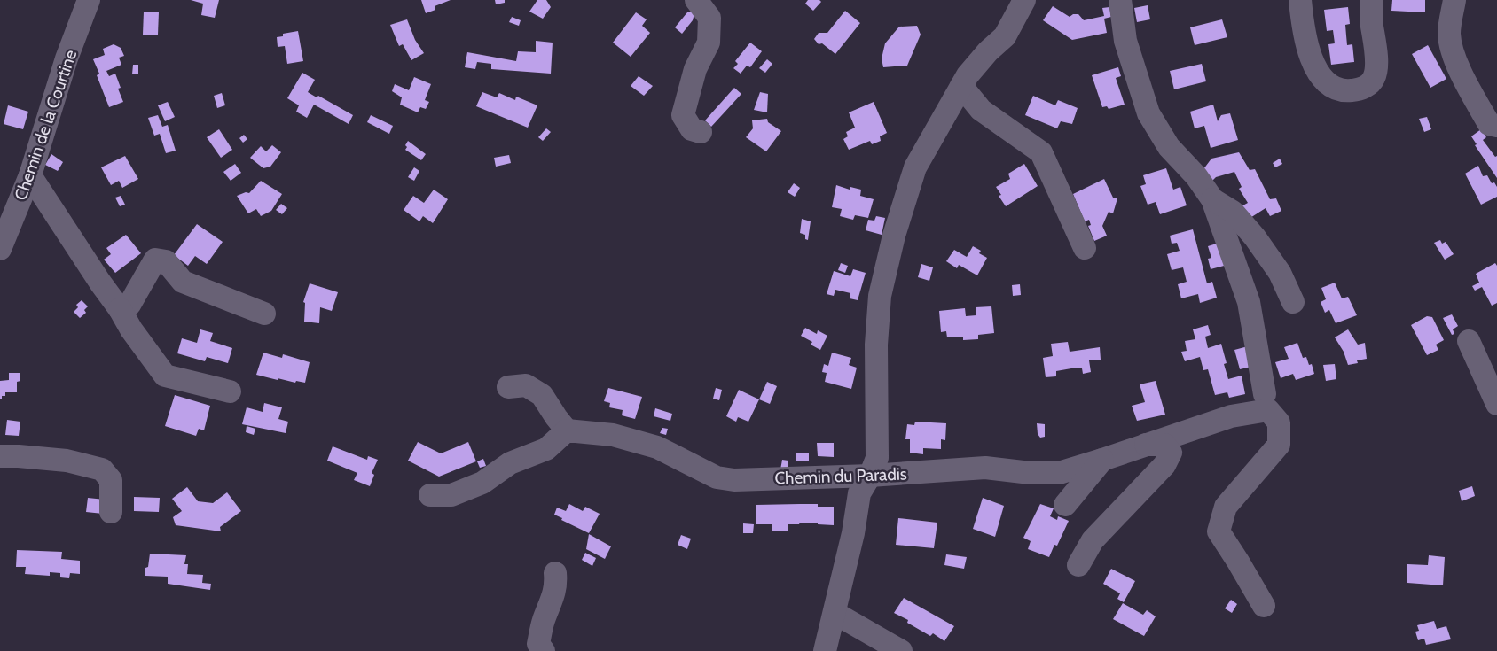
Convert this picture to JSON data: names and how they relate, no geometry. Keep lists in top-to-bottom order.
{
  "streets": {
    "street": ["Chemin de la Courtine", "Chemin du Paradis"]
  }
}
